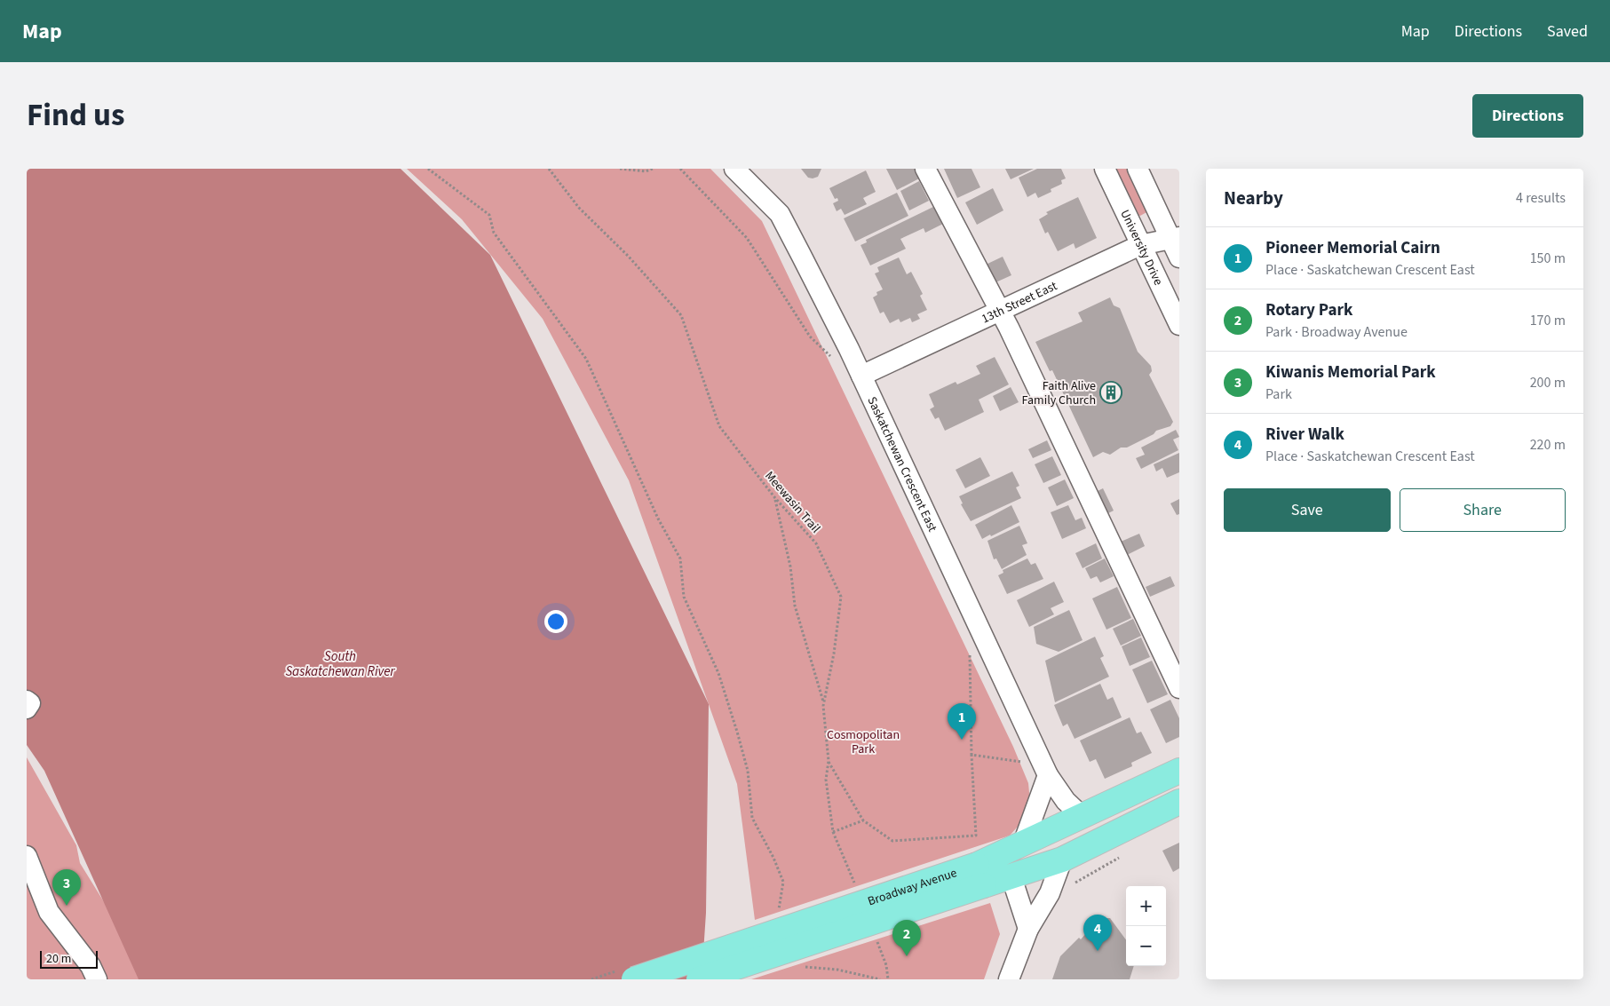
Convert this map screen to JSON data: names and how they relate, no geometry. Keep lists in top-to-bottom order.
{
  "streets": {
    "main road": ["Broadway Avenue"],
    "street": ["University Drive", "13th Street East", "Saskatchewan Crescent East"],
    "path": ["Meewasin Trail"]
  },
  "crossings": [
    ["University Drive", "13th Street East"],
    ["13th Street East", "Saskatchewan Crescent East"],
    ["Saskatchewan Crescent East", "Broadway Avenue"]
  ],
  "water": ["South Saskatchewan River"],
  "parks": ["Cosmopolitan Park"],
  "places": {
    "building": ["Faith Alive Family Church"]
  },
  "scale_bar": "20 m",
  "page": {
    "header": "Map",
    "nav": ["Map", "Directions", "Saved"],
    "title": "Find us",
    "buttons": [
      "Directions",
      ["Save", "Share"]
    ],
    "heading": ["Nearby", "4 results"],
    "list": [
      {
        "mark": "1",
        "name": "Pioneer Memorial Cairn",
        "note": "Place · Saskatchewan Crescent East",
        "value": "150 m"
      },
      {
        "mark": "2",
        "name": "Rotary Park",
        "note": "Park · Broadway Avenue",
        "value": "170 m"
      },
      {
        "mark": "3",
        "name": "Kiwanis Memorial Park",
        "note": "Park",
        "value": "200 m"
      },
      {
        "mark": "4",
        "name": "River Walk",
        "note": "Place · Saskatchewan Crescent East",
        "value": "220 m"
      }
    ],
    "pins": [
      "1",
      "3",
      "4",
      "2"
    ],
    "map_buttons": ["+", "−"],
    "scale": "20 m"
  }
}
